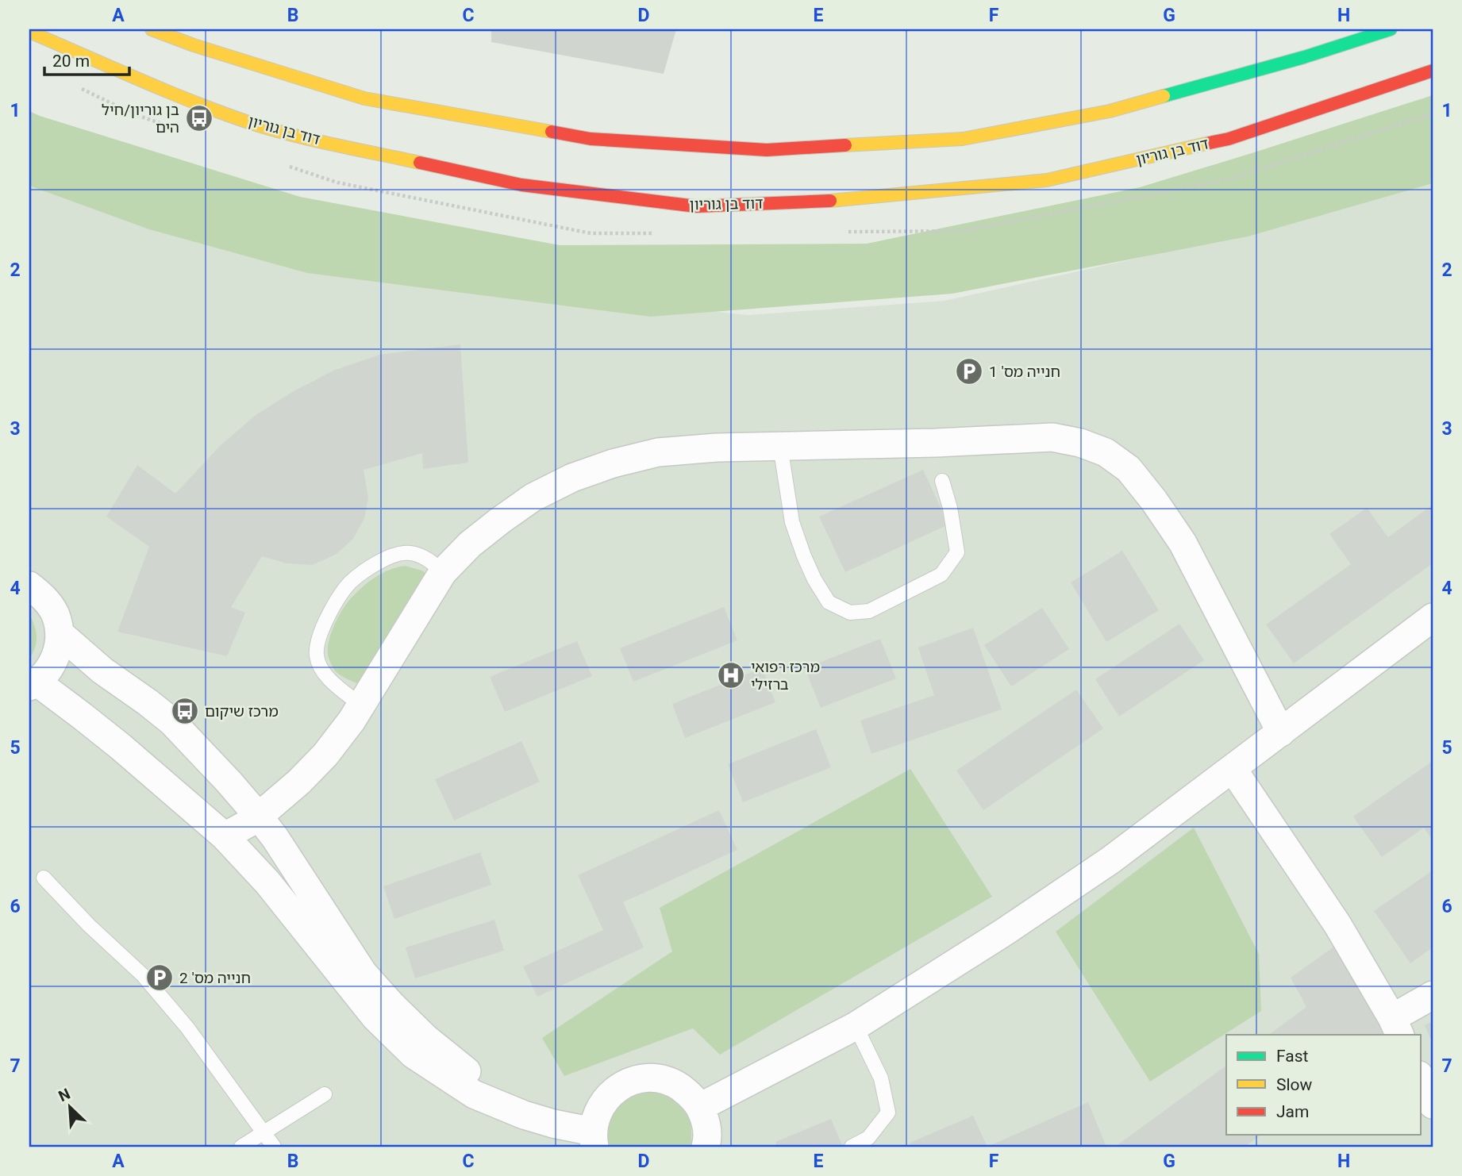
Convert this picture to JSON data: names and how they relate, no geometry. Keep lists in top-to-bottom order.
{
  "streets": {
    "main road": ["דוד בן גוריון"]
  },
  "places": {
    "bus stop": ["בן גוריון/חיל הים", "מרכז שיקום"],
    "parking": ["חנייה מס' 1", "חנייה מס' 2"],
    "hospital": ["מרכז רפואי ברזילי"]
  },
  "legend": ["Fast", "Slow", "Jam"],
  "scale_bar": "20 m",
  "north": "top left",
  "grid": {
    "columns": [
      "A",
      "B",
      "C",
      "D",
      "E",
      "F",
      "G",
      "H"
    ],
    "rows": [
      "1",
      "2",
      "3",
      "4",
      "5",
      "6",
      "7"
    ]
  }
}
